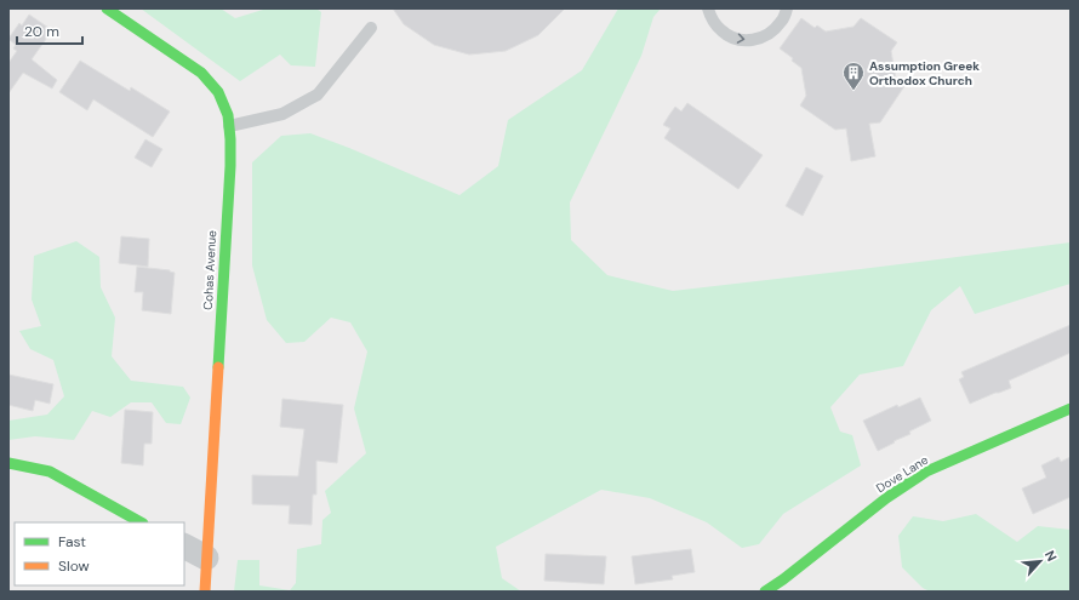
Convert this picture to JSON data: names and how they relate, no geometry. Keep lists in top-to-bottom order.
{
  "streets": {
    "street": ["Cohas Avenue", "Dove Lane"]
  },
  "places": {
    "building": ["Assumption Greek Orthodox Church"]
  },
  "legend": ["Fast", "Slow"],
  "scale_bar": "20 m",
  "north": "top right"
}
